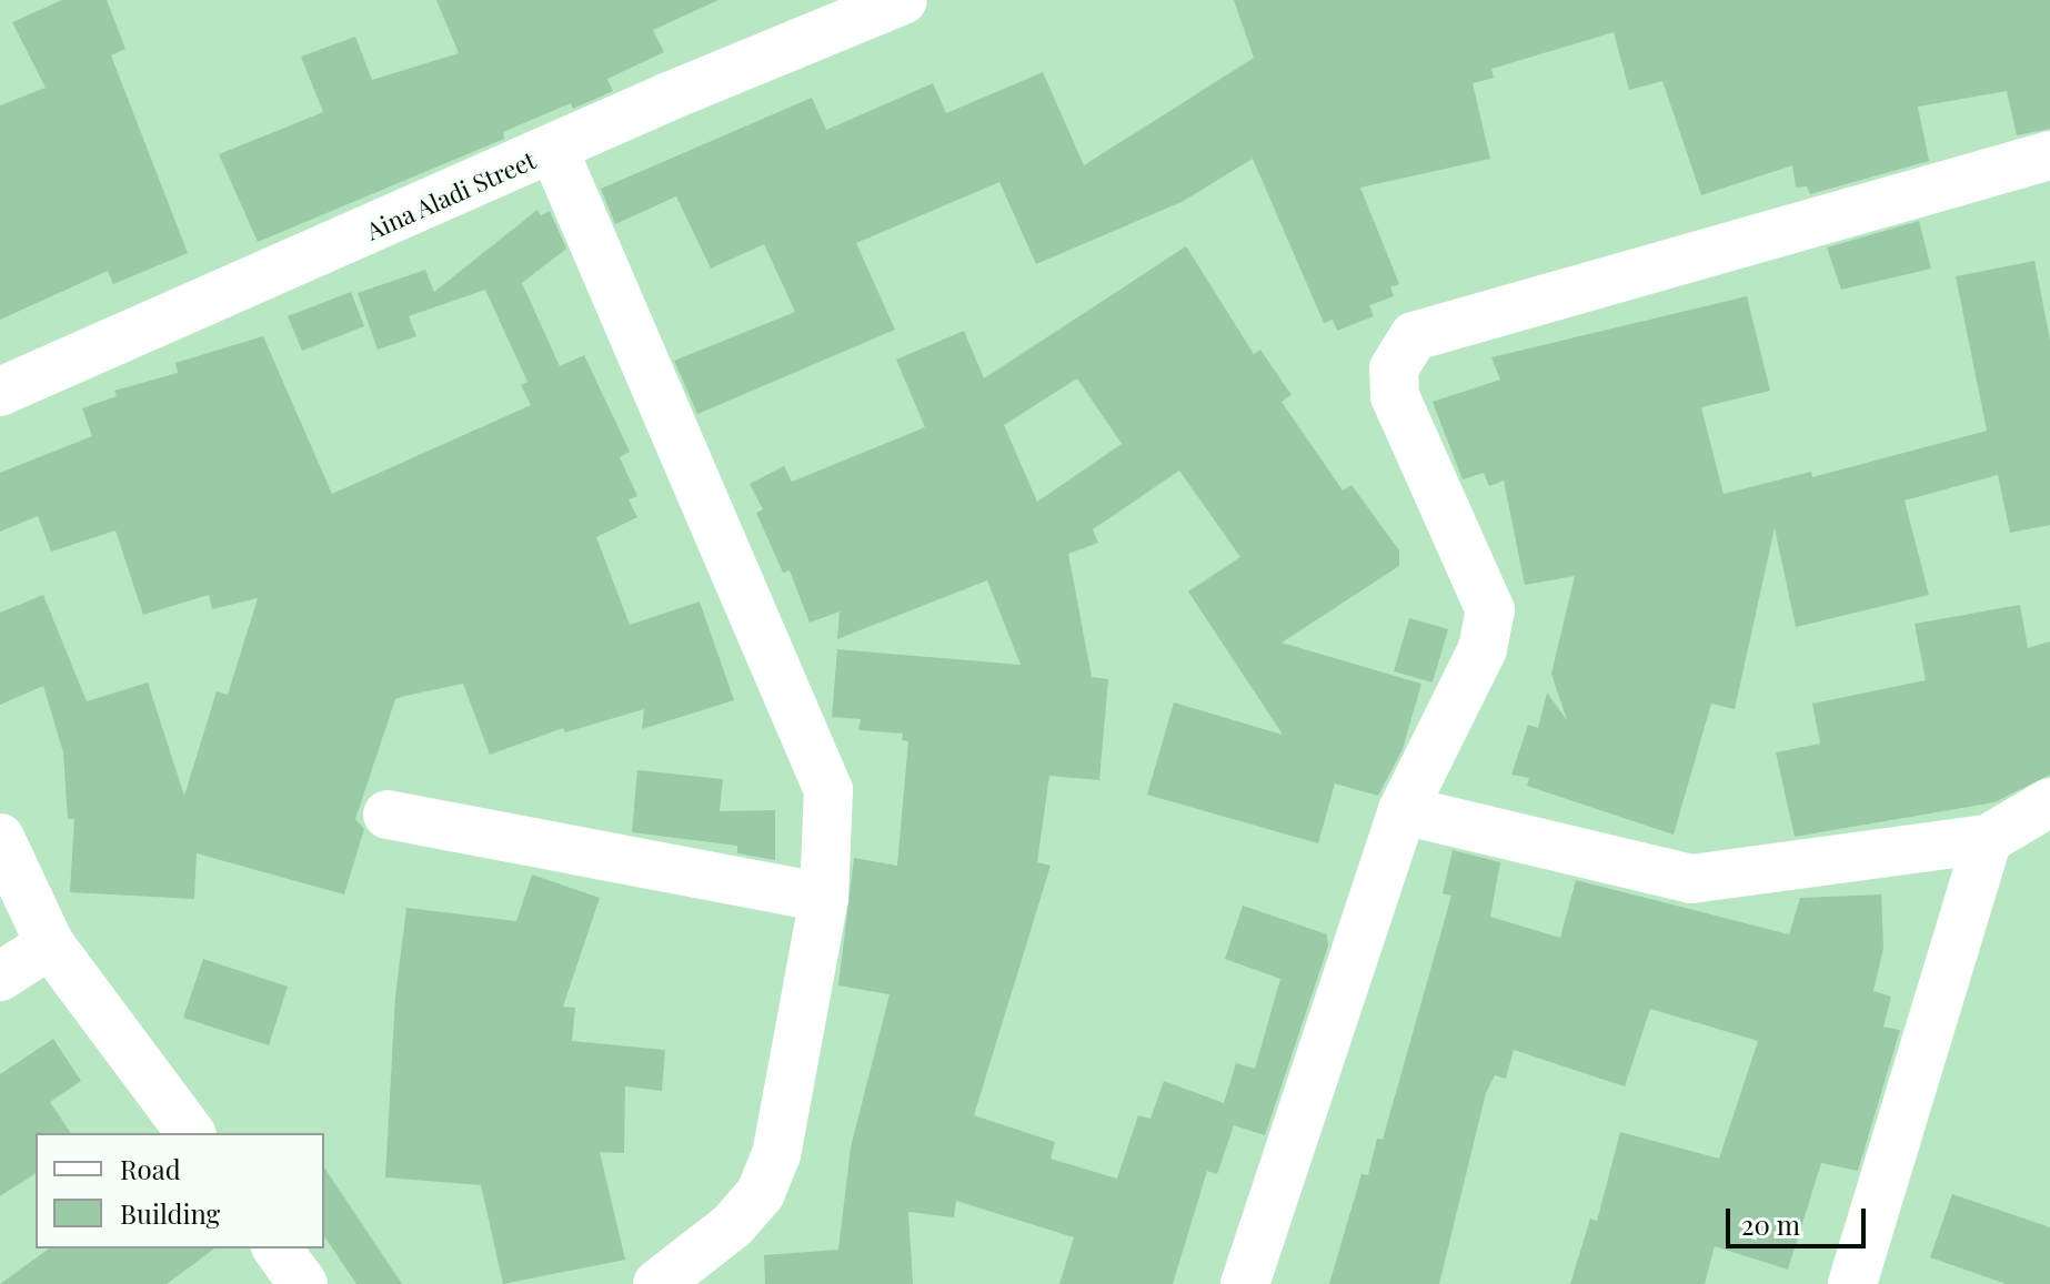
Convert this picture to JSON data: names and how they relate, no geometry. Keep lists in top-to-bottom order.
{
  "streets": {
    "street": ["Aina Aladi Street"]
  },
  "legend": ["Road", "Building"],
  "scale_bar": "20 m"
}
